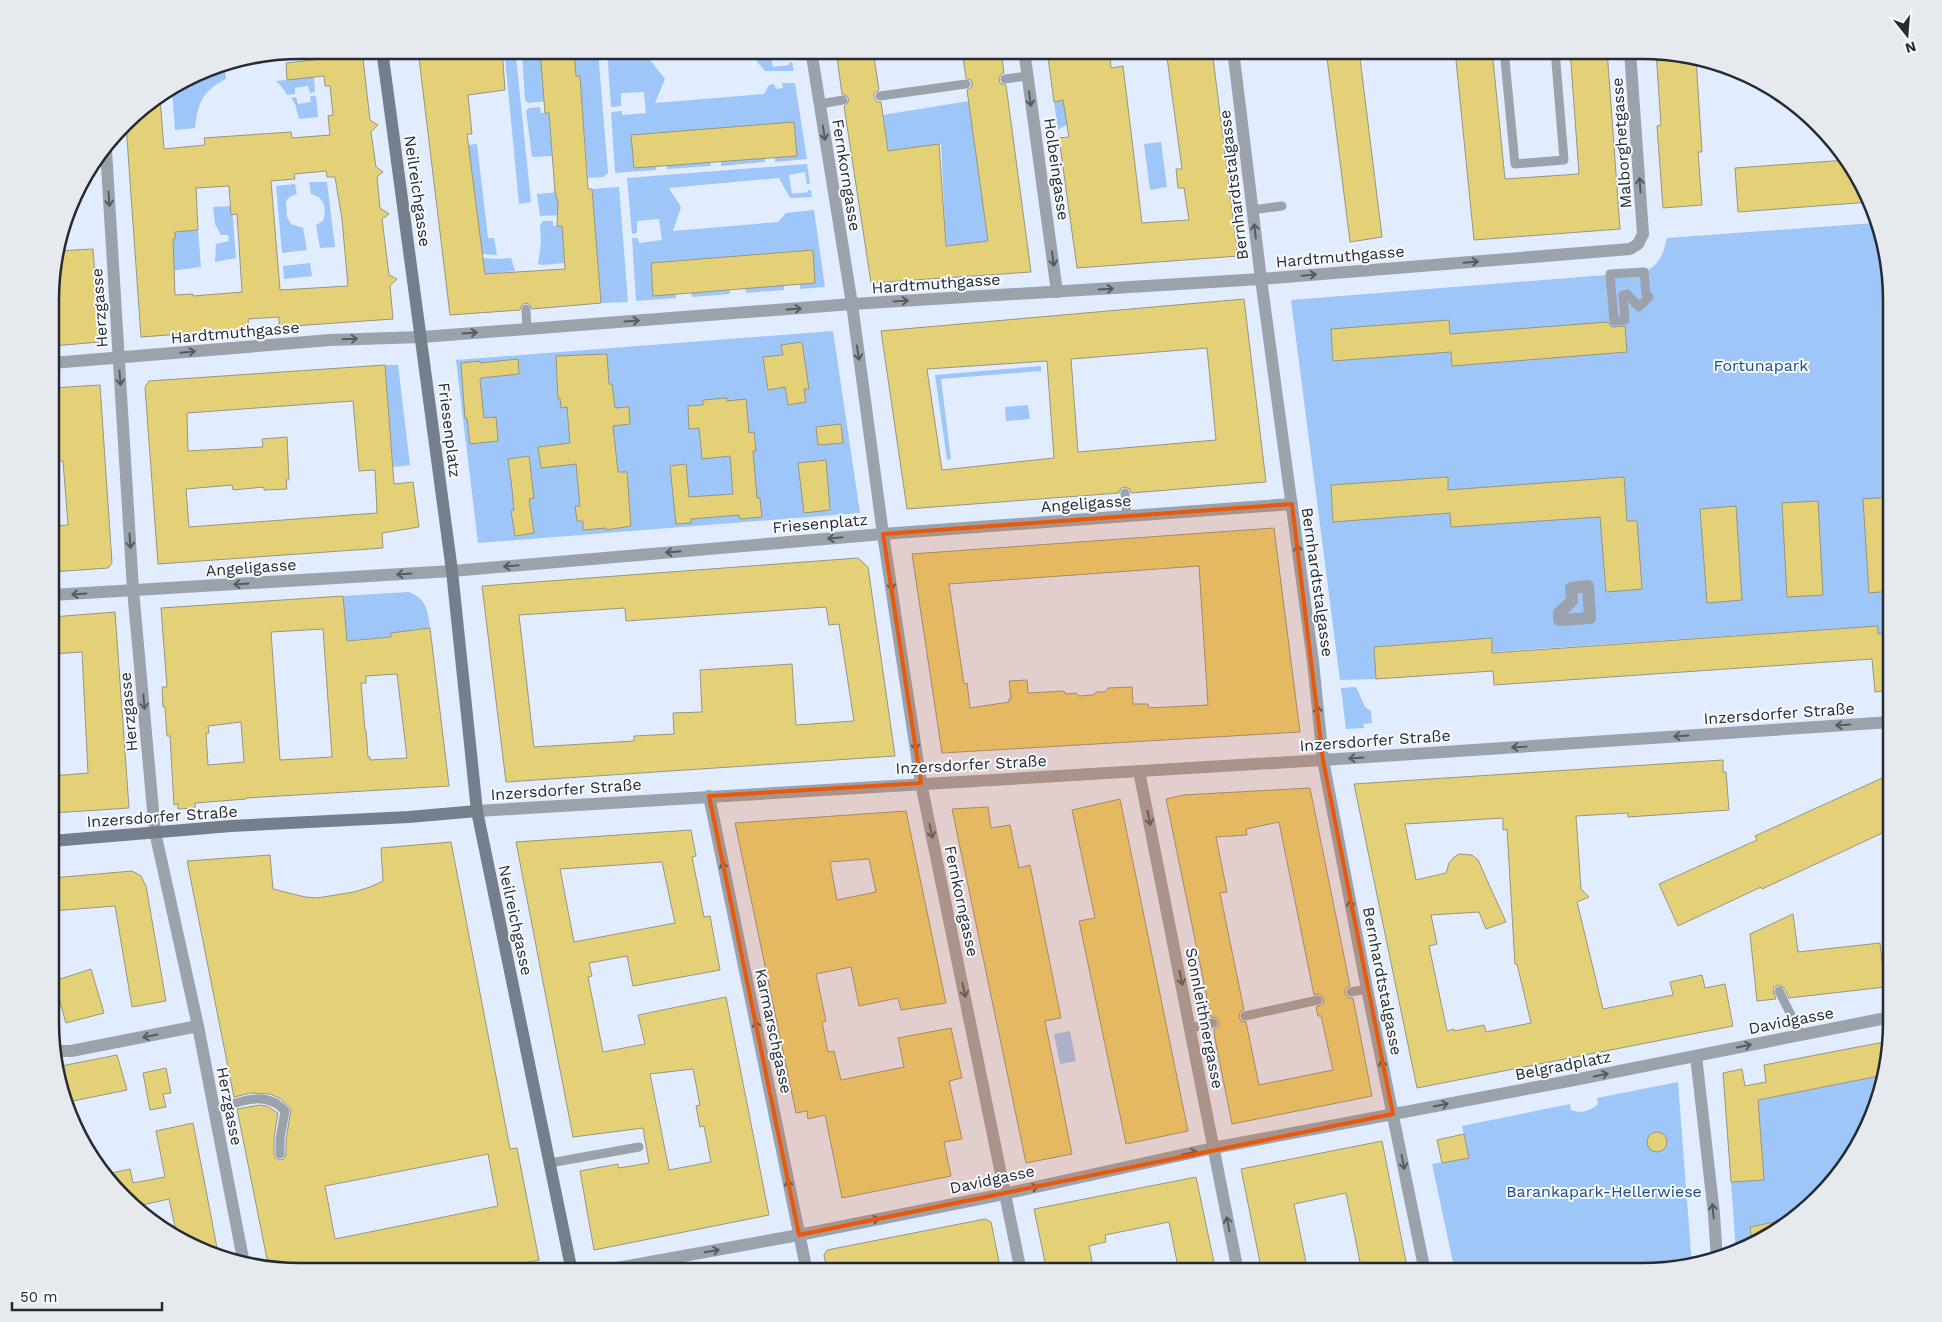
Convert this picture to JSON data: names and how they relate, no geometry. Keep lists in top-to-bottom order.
{
  "streets": {
    "street": [
      "Malborghetgasse",
      "Holbeingasse",
      "Fernkorngasse",
      "Bernhardtstalgasse",
      "Neilreichgasse",
      "Hardtmuthgasse",
      "Herzgasse",
      "Friesenplatz",
      "Angeligasse",
      "Inzersdorfer Straße",
      "Sonnleithnergasse",
      "Davidgasse",
      "Karmarschgasse",
      "Belgradplatz"
    ]
  },
  "crossings": [
    ["Malborghetgasse", "Hardtmuthgasse"],
    ["Holbeingasse", "Hardtmuthgasse"],
    ["Fernkorngasse", "Hardtmuthgasse"],
    ["Fernkorngasse", "Friesenplatz"],
    ["Fernkorngasse", "Angeligasse"],
    ["Fernkorngasse", "Inzersdorfer Straße"],
    ["Fernkorngasse", "Davidgasse"],
    ["Bernhardtstalgasse", "Hardtmuthgasse"],
    ["Bernhardtstalgasse", "Angeligasse"],
    ["Bernhardtstalgasse", "Inzersdorfer Straße"],
    ["Bernhardtstalgasse", "Davidgasse"],
    ["Bernhardtstalgasse", "Belgradplatz"],
    ["Neilreichgasse", "Hardtmuthgasse"],
    ["Neilreichgasse", "Friesenplatz"],
    ["Neilreichgasse", "Angeligasse"],
    ["Neilreichgasse", "Inzersdorfer Straße"],
    ["Hardtmuthgasse", "Herzgasse"],
    ["Hardtmuthgasse", "Friesenplatz"],
    ["Herzgasse", "Angeligasse"],
    ["Herzgasse", "Inzersdorfer Straße"],
    ["Friesenplatz", "Angeligasse"],
    ["Inzersdorfer Straße", "Sonnleithnergasse"],
    ["Inzersdorfer Straße", "Karmarschgasse"],
    ["Sonnleithnergasse", "Davidgasse"],
    ["Davidgasse", "Karmarschgasse"],
    ["Davidgasse", "Belgradplatz"]
  ],
  "one_way": [
    "Malborghetgasse",
    "Holbeingasse",
    "Fernkorngasse",
    "Bernhardtstalgasse",
    "Hardtmuthgasse",
    "Herzgasse",
    "Angeligasse",
    "Davidgasse",
    "Karmarschgasse",
    "Belgradplatz"
  ],
  "parks": ["Fortunapark", "Barankapark-Hellerwiese"],
  "scale_bar": "50 m",
  "north": "bottom"
}
